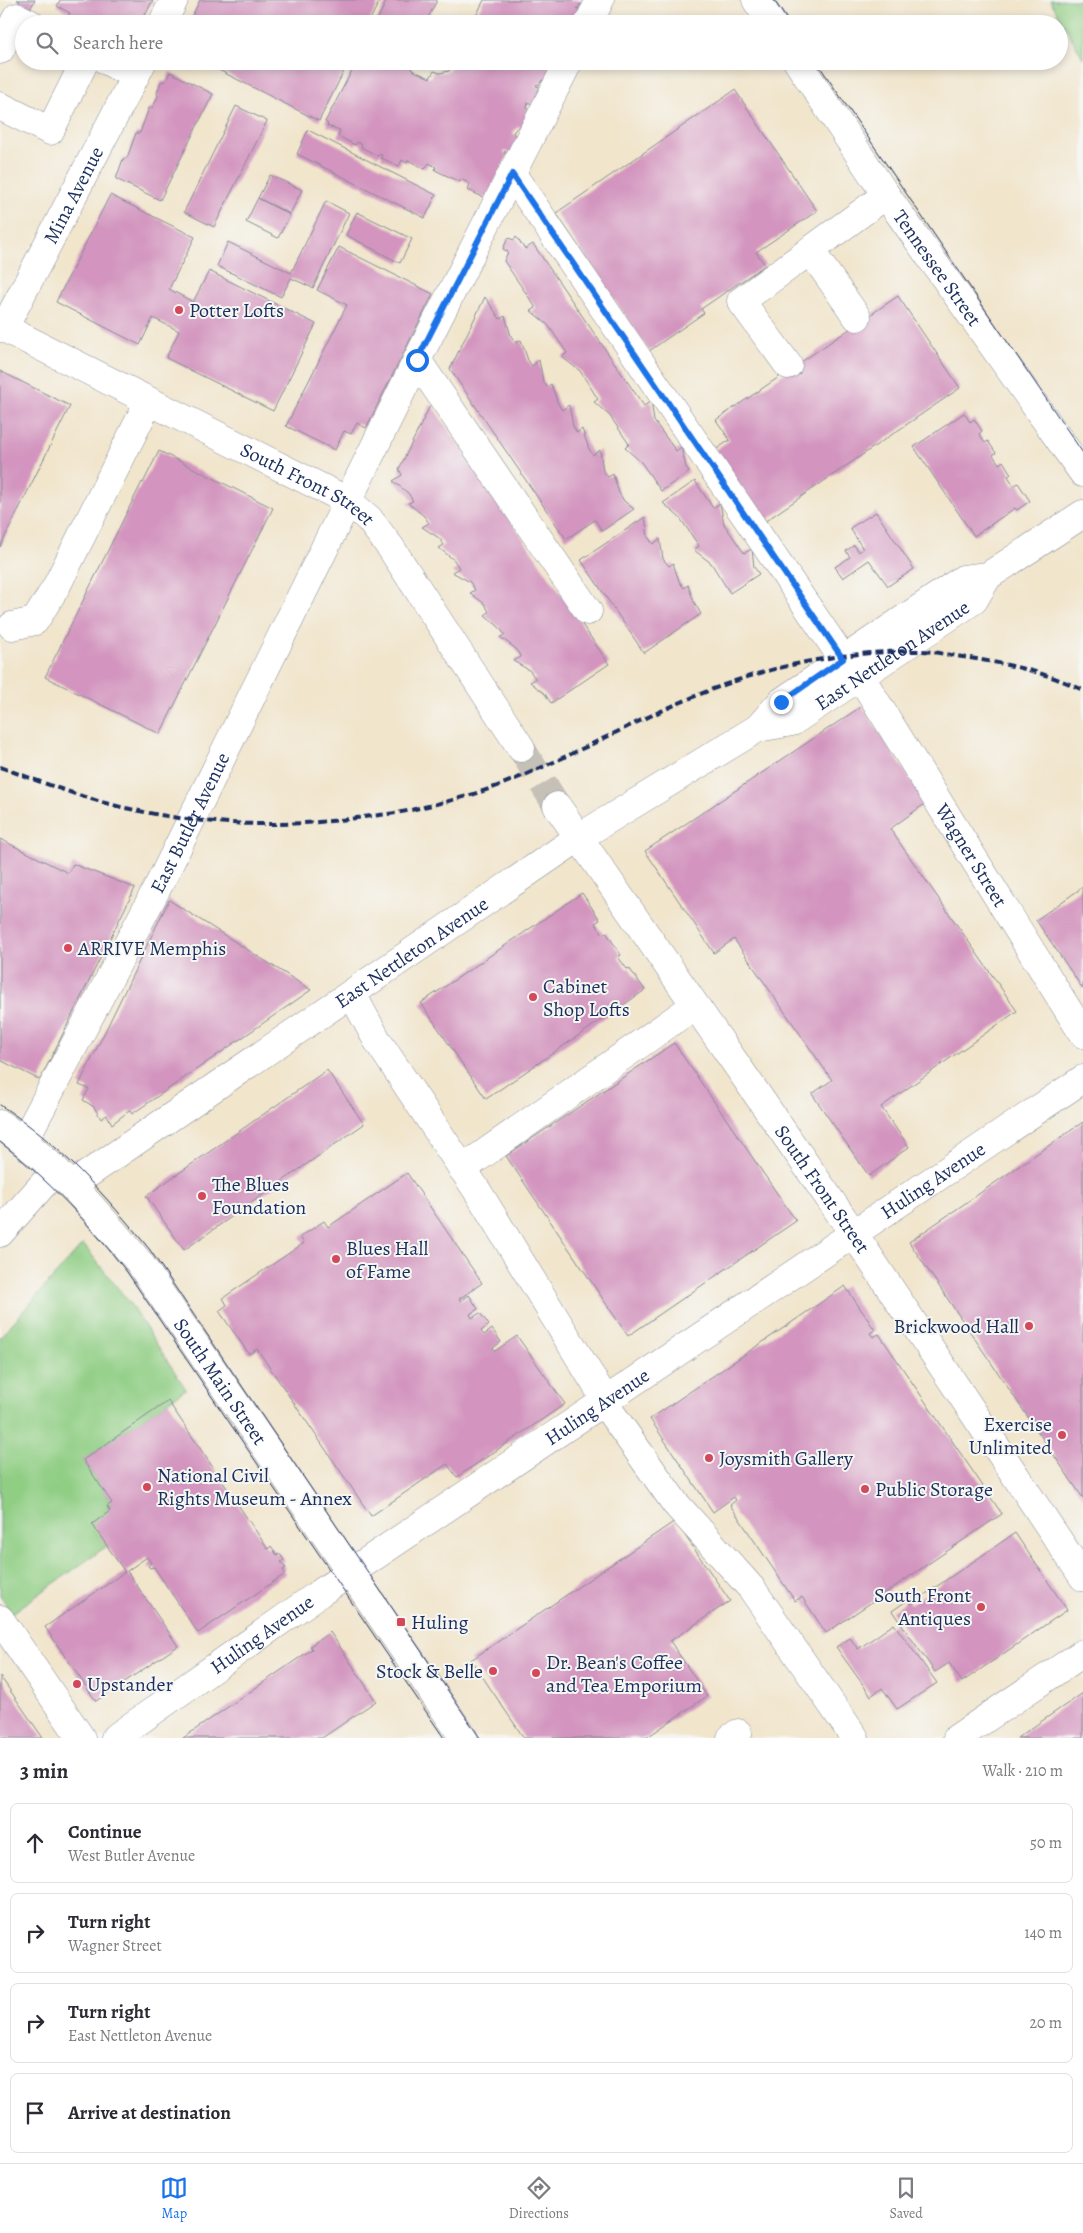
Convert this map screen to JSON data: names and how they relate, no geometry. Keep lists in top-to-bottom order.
{
  "streets": {
    "street": [
      "Mina Avenue",
      "Tennessee Street",
      "South Front Street",
      "East Nettleton Avenue",
      "East Butler Avenue",
      "Wagner Street",
      "Huling Avenue",
      "South Main Street"
    ]
  },
  "crossings": [
    ["Mina Avenue", "South Front Street"],
    ["South Front Street", "East Nettleton Avenue"],
    ["South Front Street", "East Butler Avenue"],
    ["South Front Street", "Huling Avenue"],
    ["East Nettleton Avenue", "Wagner Street"],
    ["East Nettleton Avenue", "South Main Street"],
    ["East Butler Avenue", "Wagner Street"],
    ["East Butler Avenue", "South Main Street"],
    ["Huling Avenue", "South Main Street"]
  ],
  "places": {
    "other": [
      "Potter Lofts",
      "ARRIVE Memphis",
      "Cabinet Shop Lofts",
      "The Blues Foundation",
      "Blues Hall of Fame",
      "Brickwood Hall",
      "Exercise Unlimited",
      "Joysmith Gallery",
      "National Civil Rights Museum - Annex",
      "Public Storage",
      "South Front Antiques",
      "Stock & Belle",
      "Dr. Bean's Coffee and Tea Emporium",
      "Upstander"
    ],
    "transit": ["Huling"]
  },
  "page": {
    "search": "Search here",
    "heading": ["3 min", "Walk · 210 m"],
    "list": [
      ["Continue", "West Butler Avenue", "50 m"],
      ["Turn right", "Wagner Street", "140 m"],
      ["Turn right", "East Nettleton Avenue", "20 m"],
      "Arrive at destination"
    ],
    "nav": ["Map", "Directions", "Saved"]
  }
}
